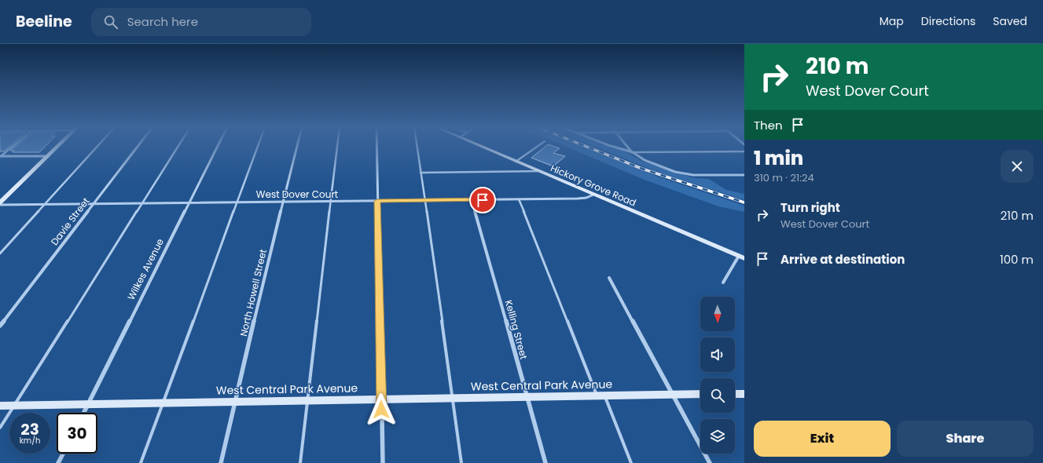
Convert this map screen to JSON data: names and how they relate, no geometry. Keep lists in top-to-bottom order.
{
  "streets": {
    "main road": ["Hickory Grove Road", "West Central Park Avenue"],
    "street": [
      "West Dover Court",
      "Davie Street",
      "Wilkes Avenue",
      "North Howell Street",
      "Kelling Street"
    ]
  },
  "crossings": [
    ["Hickory Grove Road", "West Dover Court"],
    ["West Dover Court", "Davie Street"],
    ["West Dover Court", "Wilkes Avenue"],
    ["West Dover Court", "North Howell Street"],
    ["West Dover Court", "Kelling Street"],
    ["Wilkes Avenue", "West Central Park Avenue"],
    ["North Howell Street", "West Central Park Avenue"],
    ["Kelling Street", "West Central Park Avenue"]
  ],
  "north": "bottom",
  "page": {
    "header": "Beeline",
    "search": "Search here",
    "nav": ["Map", "Directions", "Saved"],
    "turn": ["210 m", "West Dover Court"],
    "then": "Then",
    "heading": ["1 min", "310 m · 21:24"],
    "list": [
      {
        "name": "Turn right",
        "note": "West Dover Court",
        "value": "210 m"
      },
      {
        "name": "Arrive at destination",
        "value": "100 m"
      }
    ],
    "speed": "23 km/h",
    "limit": "30",
    "buttons": ["Exit", "Share"]
  }
}
